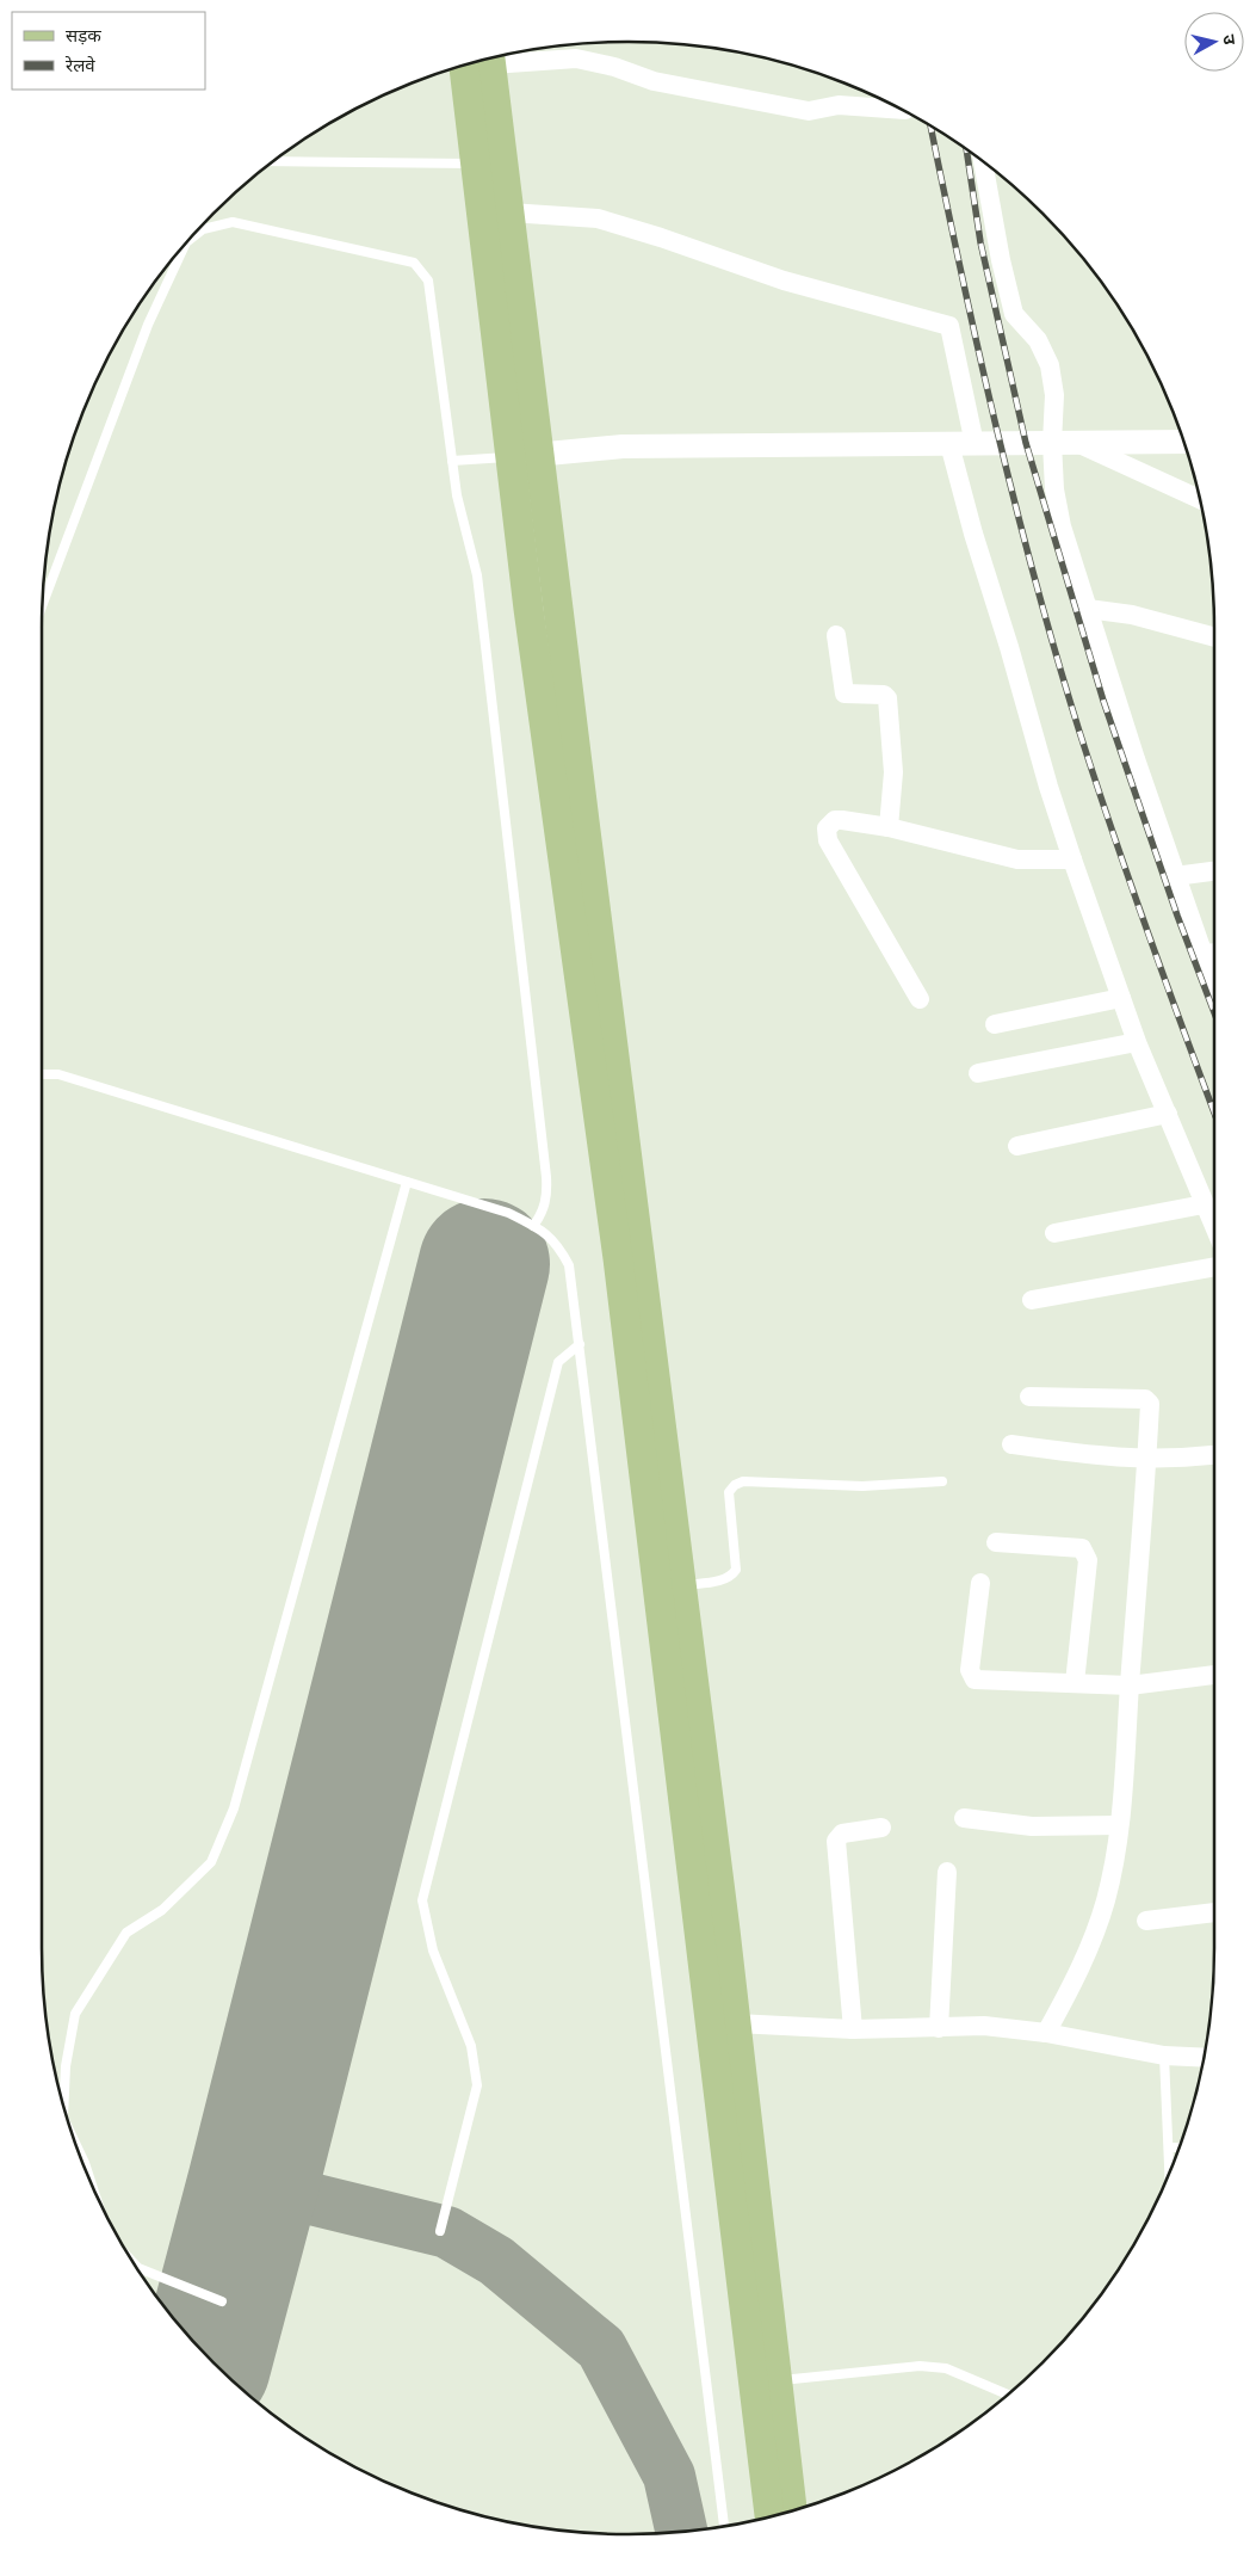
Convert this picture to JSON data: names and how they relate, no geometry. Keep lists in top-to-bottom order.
{
  "legend": ["सड़क", "रेलवे"],
  "north": "right"
}
